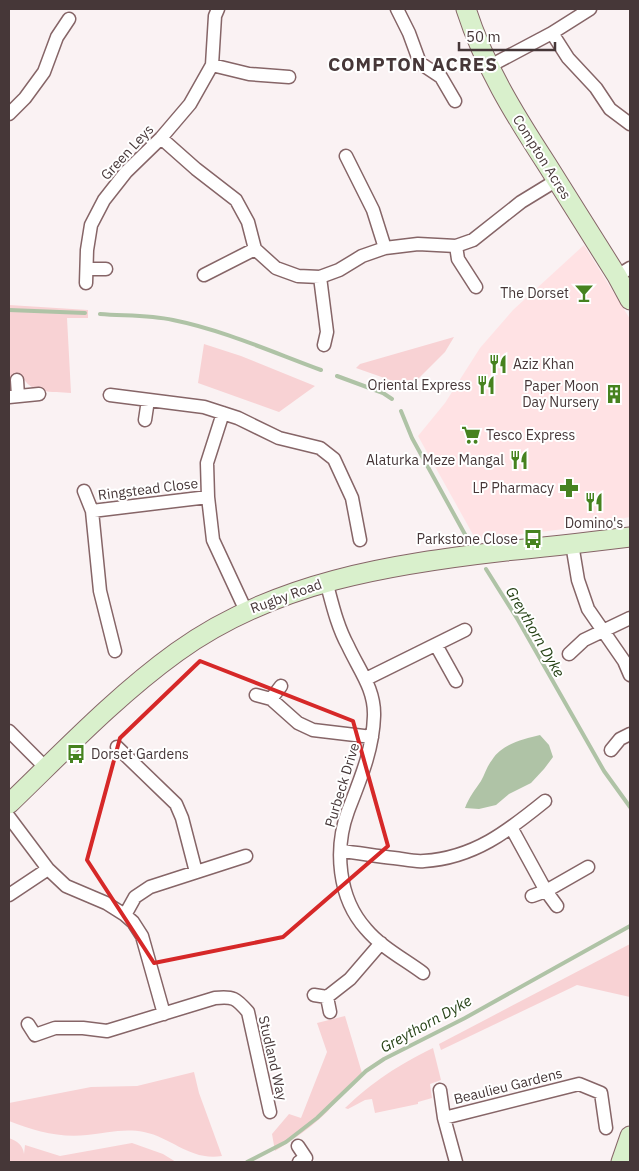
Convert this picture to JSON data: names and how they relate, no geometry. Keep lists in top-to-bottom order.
{
  "streets": {
    "street": [
      "Green Leys",
      "Compton Acres",
      "Ringstead Close",
      "Rugby Road",
      "Purbeck Drive",
      "Studland Way",
      "Beaulieu Gardens"
    ]
  },
  "crossings": [
    ["Rugby Road", "Purbeck Drive"]
  ],
  "districts": ["COMPTON ACRES"],
  "water": ["Greythorn Dyke"],
  "places": {
    "bar": ["The Dorset"],
    "restaurant": [
      "Aziz Khan",
      "Oriental Express",
      "Alaturka Meze Mangal",
      "Domino's"
    ],
    "building": ["Paper Moon Day Nursery"],
    "supermarket": ["Tesco Express"],
    "pharmacy": ["LP Pharmacy"],
    "bus stop": ["Parkstone Close", "Dorset Gardens"]
  },
  "scale_bar": "50 m"
}
